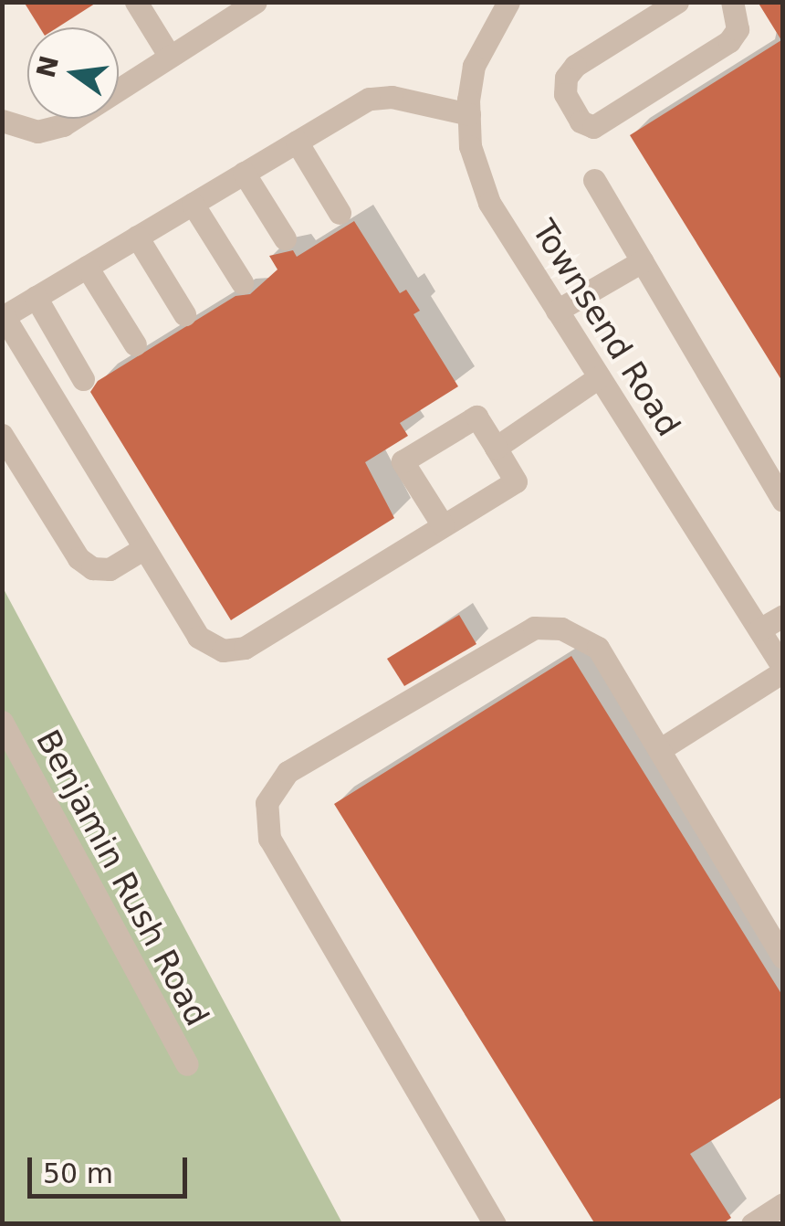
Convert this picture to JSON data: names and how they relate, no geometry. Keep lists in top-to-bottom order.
{
  "streets": {
    "street": ["Townsend Road", "Benjamin Rush Road"]
  },
  "scale_bar": "50 m",
  "north": "left"
}
